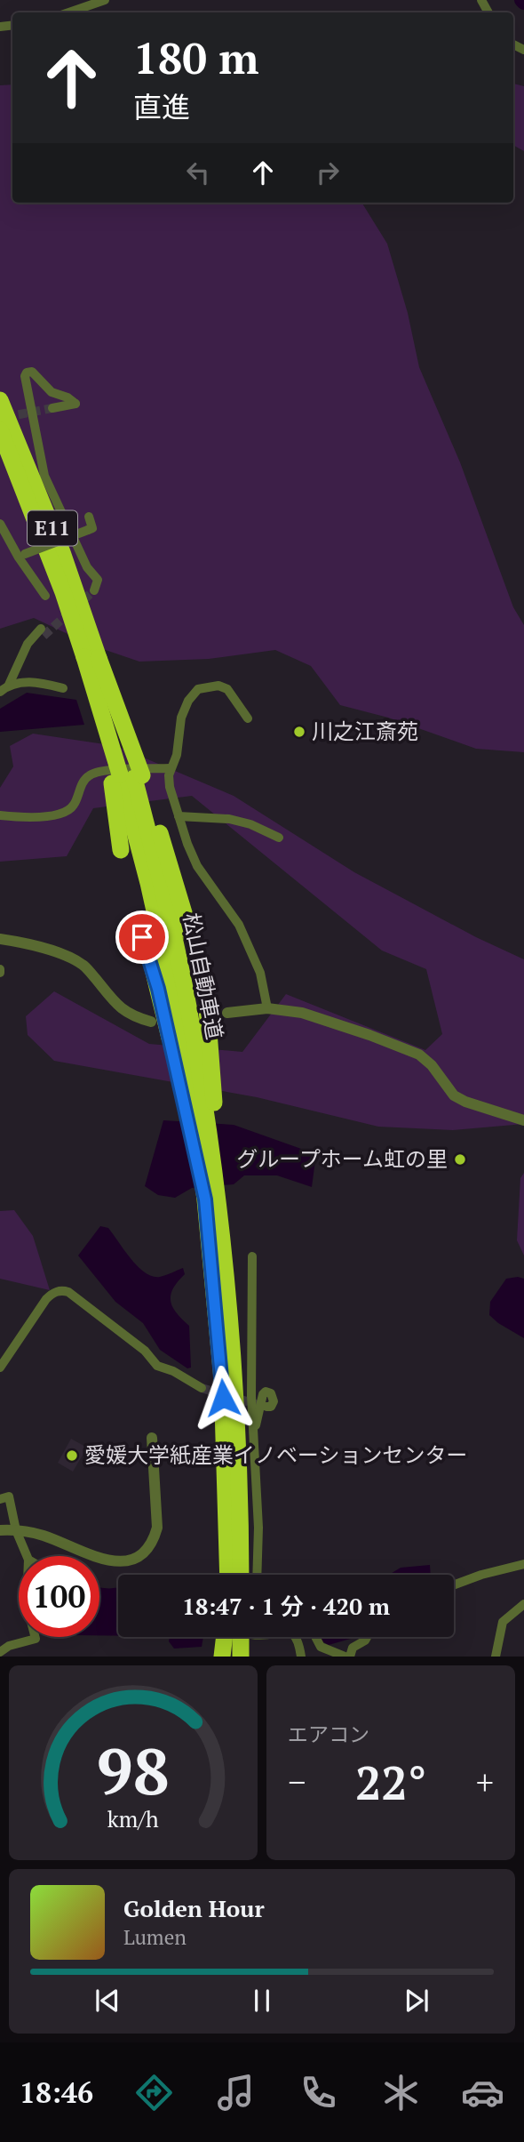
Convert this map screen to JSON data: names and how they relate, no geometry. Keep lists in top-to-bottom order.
{
  "streets": {
    "highway": ["E11", "松山自動車道"]
  },
  "places": ["川之江斎苑", "グループホーム虹の里", "愛媛大学紙産業イノベーションセンター"],
  "page": {
    "turn": ["180 m", "直進"],
    "limit": "100",
    "trip": "18:47 · 1 分 · 420 m",
    "tile": "エアコン",
    "heat": ["−", "22°", "+"],
    "song": ["Golden Hour", "Lumen"],
    "tabs": "18:46",
    "gauge": ["98", "km/h"]
  }
}
